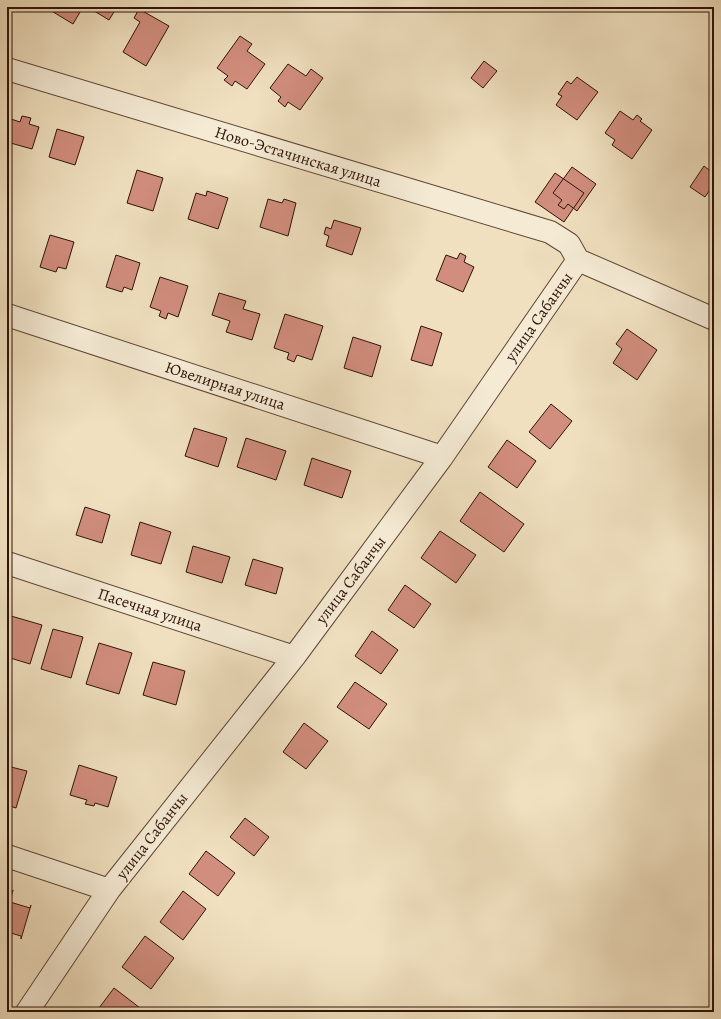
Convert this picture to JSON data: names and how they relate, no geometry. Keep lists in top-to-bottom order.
{
  "streets": {
    "street": [
      "Ново-Эстачинская улица",
      "улица Сабанчы",
      "Ювелирная улица",
      "Пасечная улица"
    ]
  },
  "crossings": [
    ["Ново-Эстачинская улица", "улица Сабанчы"],
    ["улица Сабанчы", "Ювелирная улица"],
    ["улица Сабанчы", "Пасечная улица"]
  ]
}
